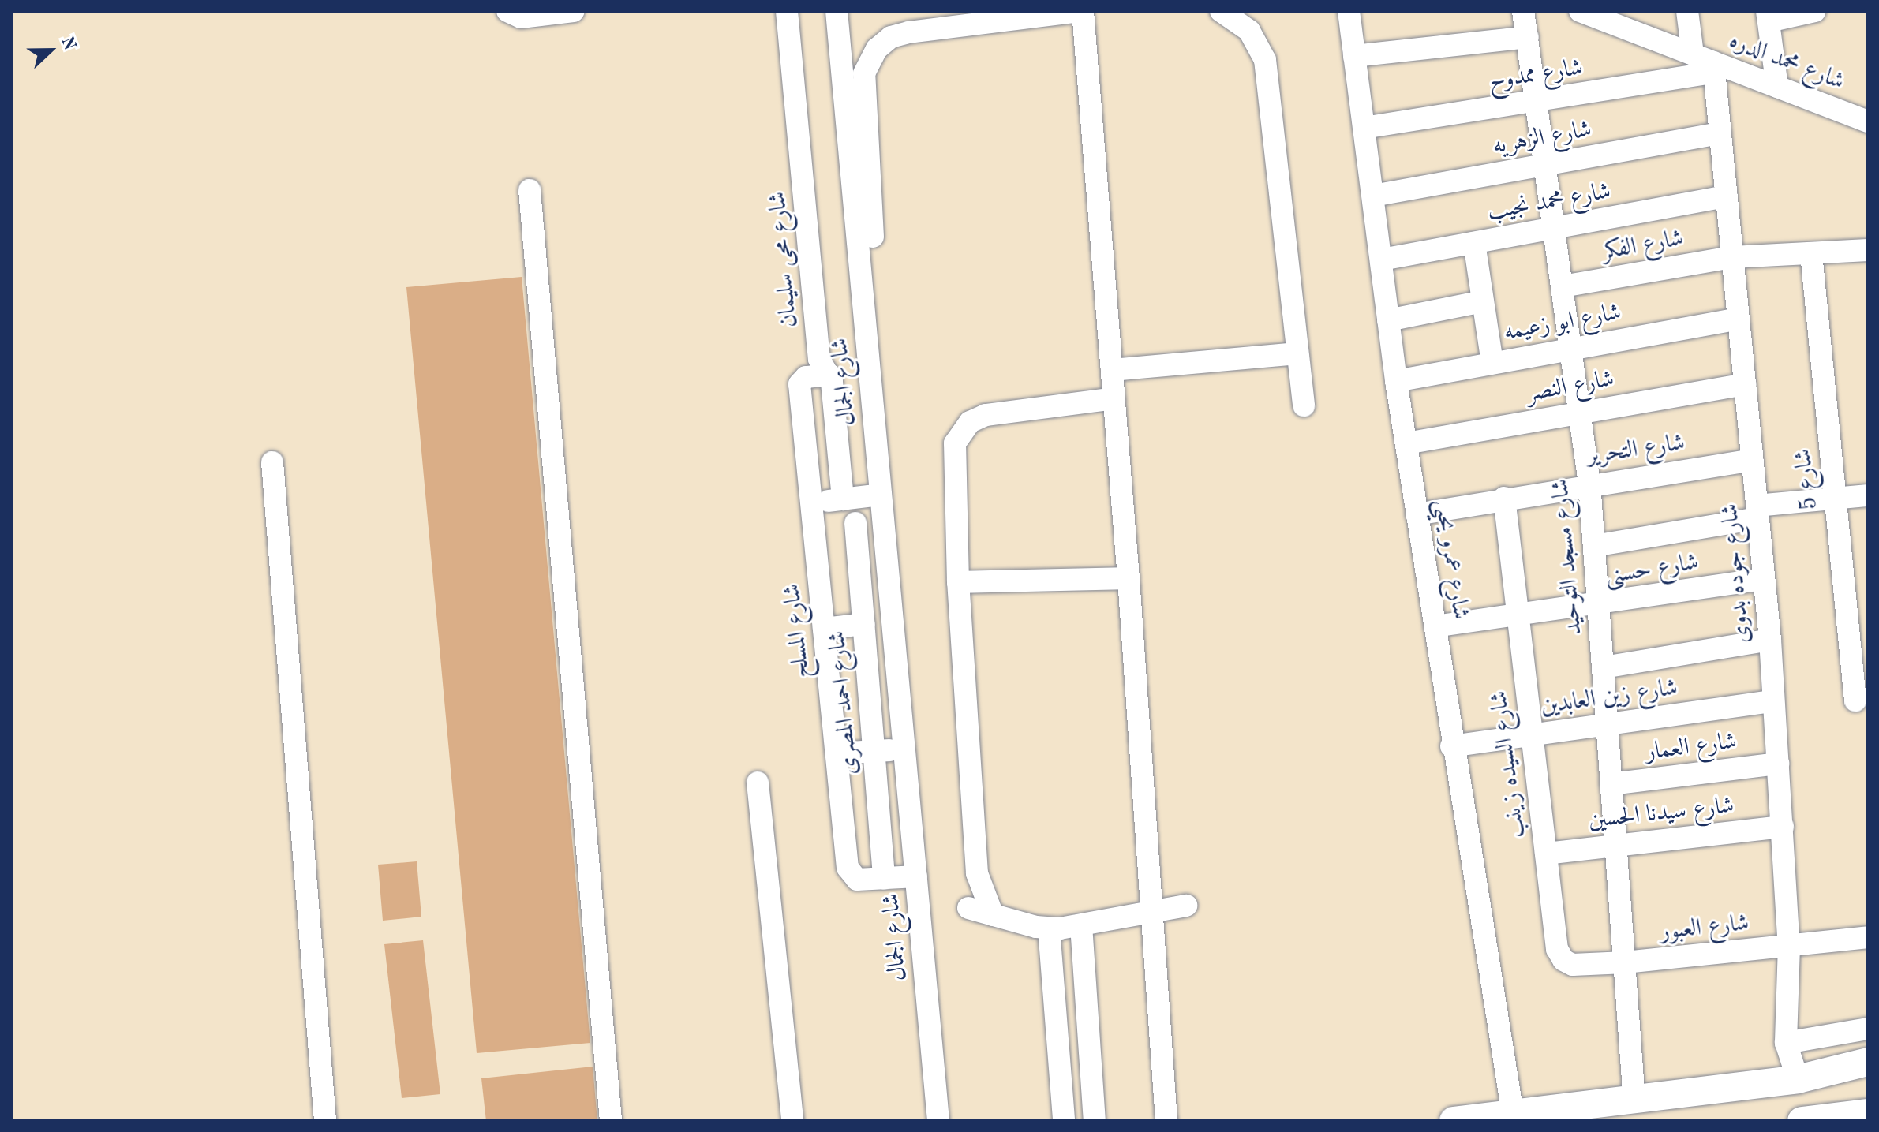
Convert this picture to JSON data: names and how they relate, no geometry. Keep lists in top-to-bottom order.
{
  "streets": {
    "street": [
      "شارع محمد الدره",
      "شارع ممدوح",
      "شارع الزهريه",
      "شارع محمد نجيب",
      "شارع الفكر",
      "شارع محى سليمان",
      "شارع ابو زعيمه",
      "شارع الجمال",
      "شارع النصر",
      "شارع التحرير",
      "شارع 5",
      "شارع مسجد التوحيد",
      "شارع عمرو يحيى",
      "شارع حسنى",
      "شارع جوده بدوى",
      "شارع المسلح",
      "شارع زين العابدين",
      "شارع احمد المصرى",
      "شارع العمار",
      "شارع السيده زينب",
      "شارع سيدنا الحسين",
      "شارع العبور"
    ]
  },
  "crossings": [
    ["شارع محمد الدره", "شارع ممدوح"],
    ["شارع محمد الدره", "شارع جوده بدوى"],
    ["شارع ممدوح", "شارع مسجد التوحيد"],
    ["شارع ممدوح", "شارع عمرو يحيى"],
    ["شارع ممدوح", "شارع جوده بدوى"],
    ["شارع الزهريه", "شارع مسجد التوحيد"],
    ["شارع الزهريه", "شارع عمرو يحيى"],
    ["شارع الزهريه", "شارع جوده بدوى"],
    ["شارع محمد نجيب", "شارع مسجد التوحيد"],
    ["شارع محمد نجيب", "شارع عمرو يحيى"],
    ["شارع محمد نجيب", "شارع جوده بدوى"],
    ["شارع الفكر", "شارع 5"],
    ["شارع الفكر", "شارع مسجد التوحيد"],
    ["شارع الفكر", "شارع جوده بدوى"],
    ["شارع محى سليمان", "شارع المسلح"],
    ["شارع ابو زعيمه", "شارع مسجد التوحيد"],
    ["شارع ابو زعيمه", "شارع عمرو يحيى"],
    ["شارع ابو زعيمه", "شارع جوده بدوى"],
    ["شارع الجمال", "شارع المسلح"],
    ["شارع النصر", "شارع مسجد التوحيد"],
    ["شارع النصر", "شارع عمرو يحيى"],
    ["شارع النصر", "شارع جوده بدوى"],
    ["شارع التحرير", "شارع مسجد التوحيد"],
    ["شارع التحرير", "شارع عمرو يحيى"],
    ["شارع التحرير", "شارع جوده بدوى"],
    ["شارع التحرير", "شارع السيده زينب"],
    ["شارع مسجد التوحيد", "شارع حسنى"],
    ["شارع مسجد التوحيد", "شارع زين العابدين"],
    ["شارع مسجد التوحيد", "شارع العمار"],
    ["شارع مسجد التوحيد", "شارع السيده زينب"],
    ["شارع مسجد التوحيد", "شارع سيدنا الحسين"],
    ["شارع مسجد التوحيد", "شارع العبور"],
    ["شارع عمرو يحيى", "شارع حسنى"],
    ["شارع عمرو يحيى", "شارع زين العابدين"],
    ["شارع حسنى", "شارع جوده بدوى"],
    ["شارع حسنى", "شارع السيده زينب"],
    ["شارع جوده بدوى", "شارع زين العابدين"],
    ["شارع جوده بدوى", "شارع العمار"],
    ["شارع جوده بدوى", "شارع سيدنا الحسين"],
    ["شارع جوده بدوى", "شارع العبور"],
    ["شارع المسلح", "شارع احمد المصرى"],
    ["شارع زين العابدين", "شارع السيده زينب"],
    ["شارع السيده زينب", "شارع سيدنا الحسين"],
    ["شارع السيده زينب", "شارع العبور"]
  ],
  "north": "right"
}
